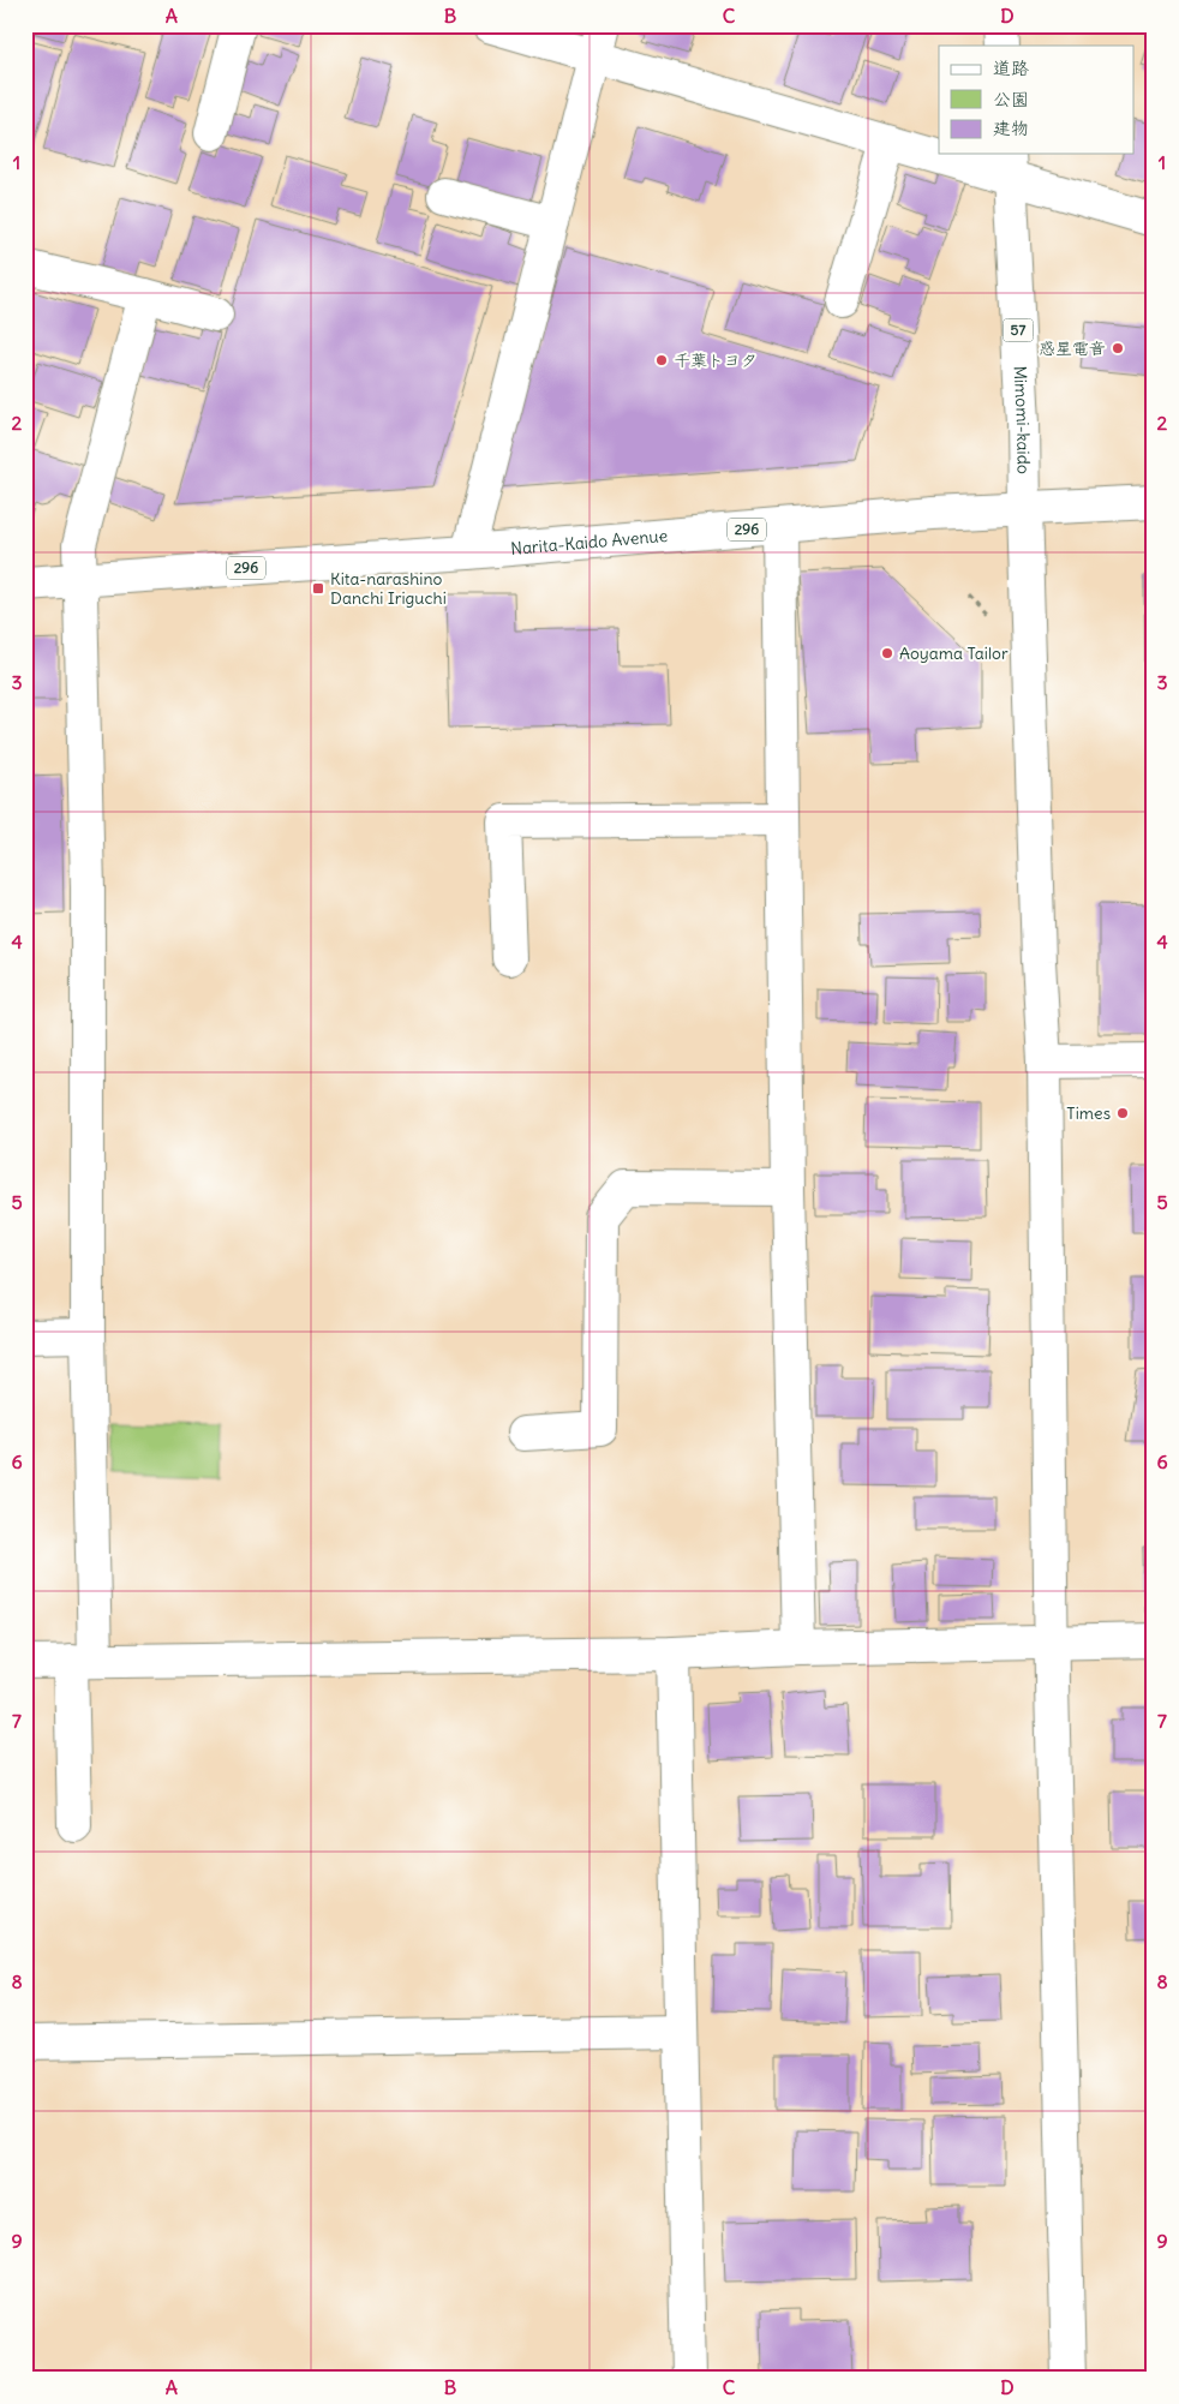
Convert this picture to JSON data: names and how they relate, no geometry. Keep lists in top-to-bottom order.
{
  "streets": {
    "main road": [
      "57",
      "Mimomi-kaido",
      "296",
      "Narita-Kaido Avenue"
    ]
  },
  "crossings": [
    ["Mimomi-kaido", "Narita-Kaido Avenue"]
  ],
  "places": {
    "other": [
      "惑星電音",
      "千葉トヨタ",
      "Aoyama Tailor",
      "Times"
    ],
    "transit": ["Kita-narashino Danchi Iriguchi"]
  },
  "legend": ["道路", "公園", "建物"],
  "grid": {
    "columns": [
      "A",
      "B",
      "C",
      "D"
    ],
    "rows": [
      "1",
      "2",
      "3",
      "4",
      "5",
      "6",
      "7",
      "8",
      "9"
    ]
  }
}
